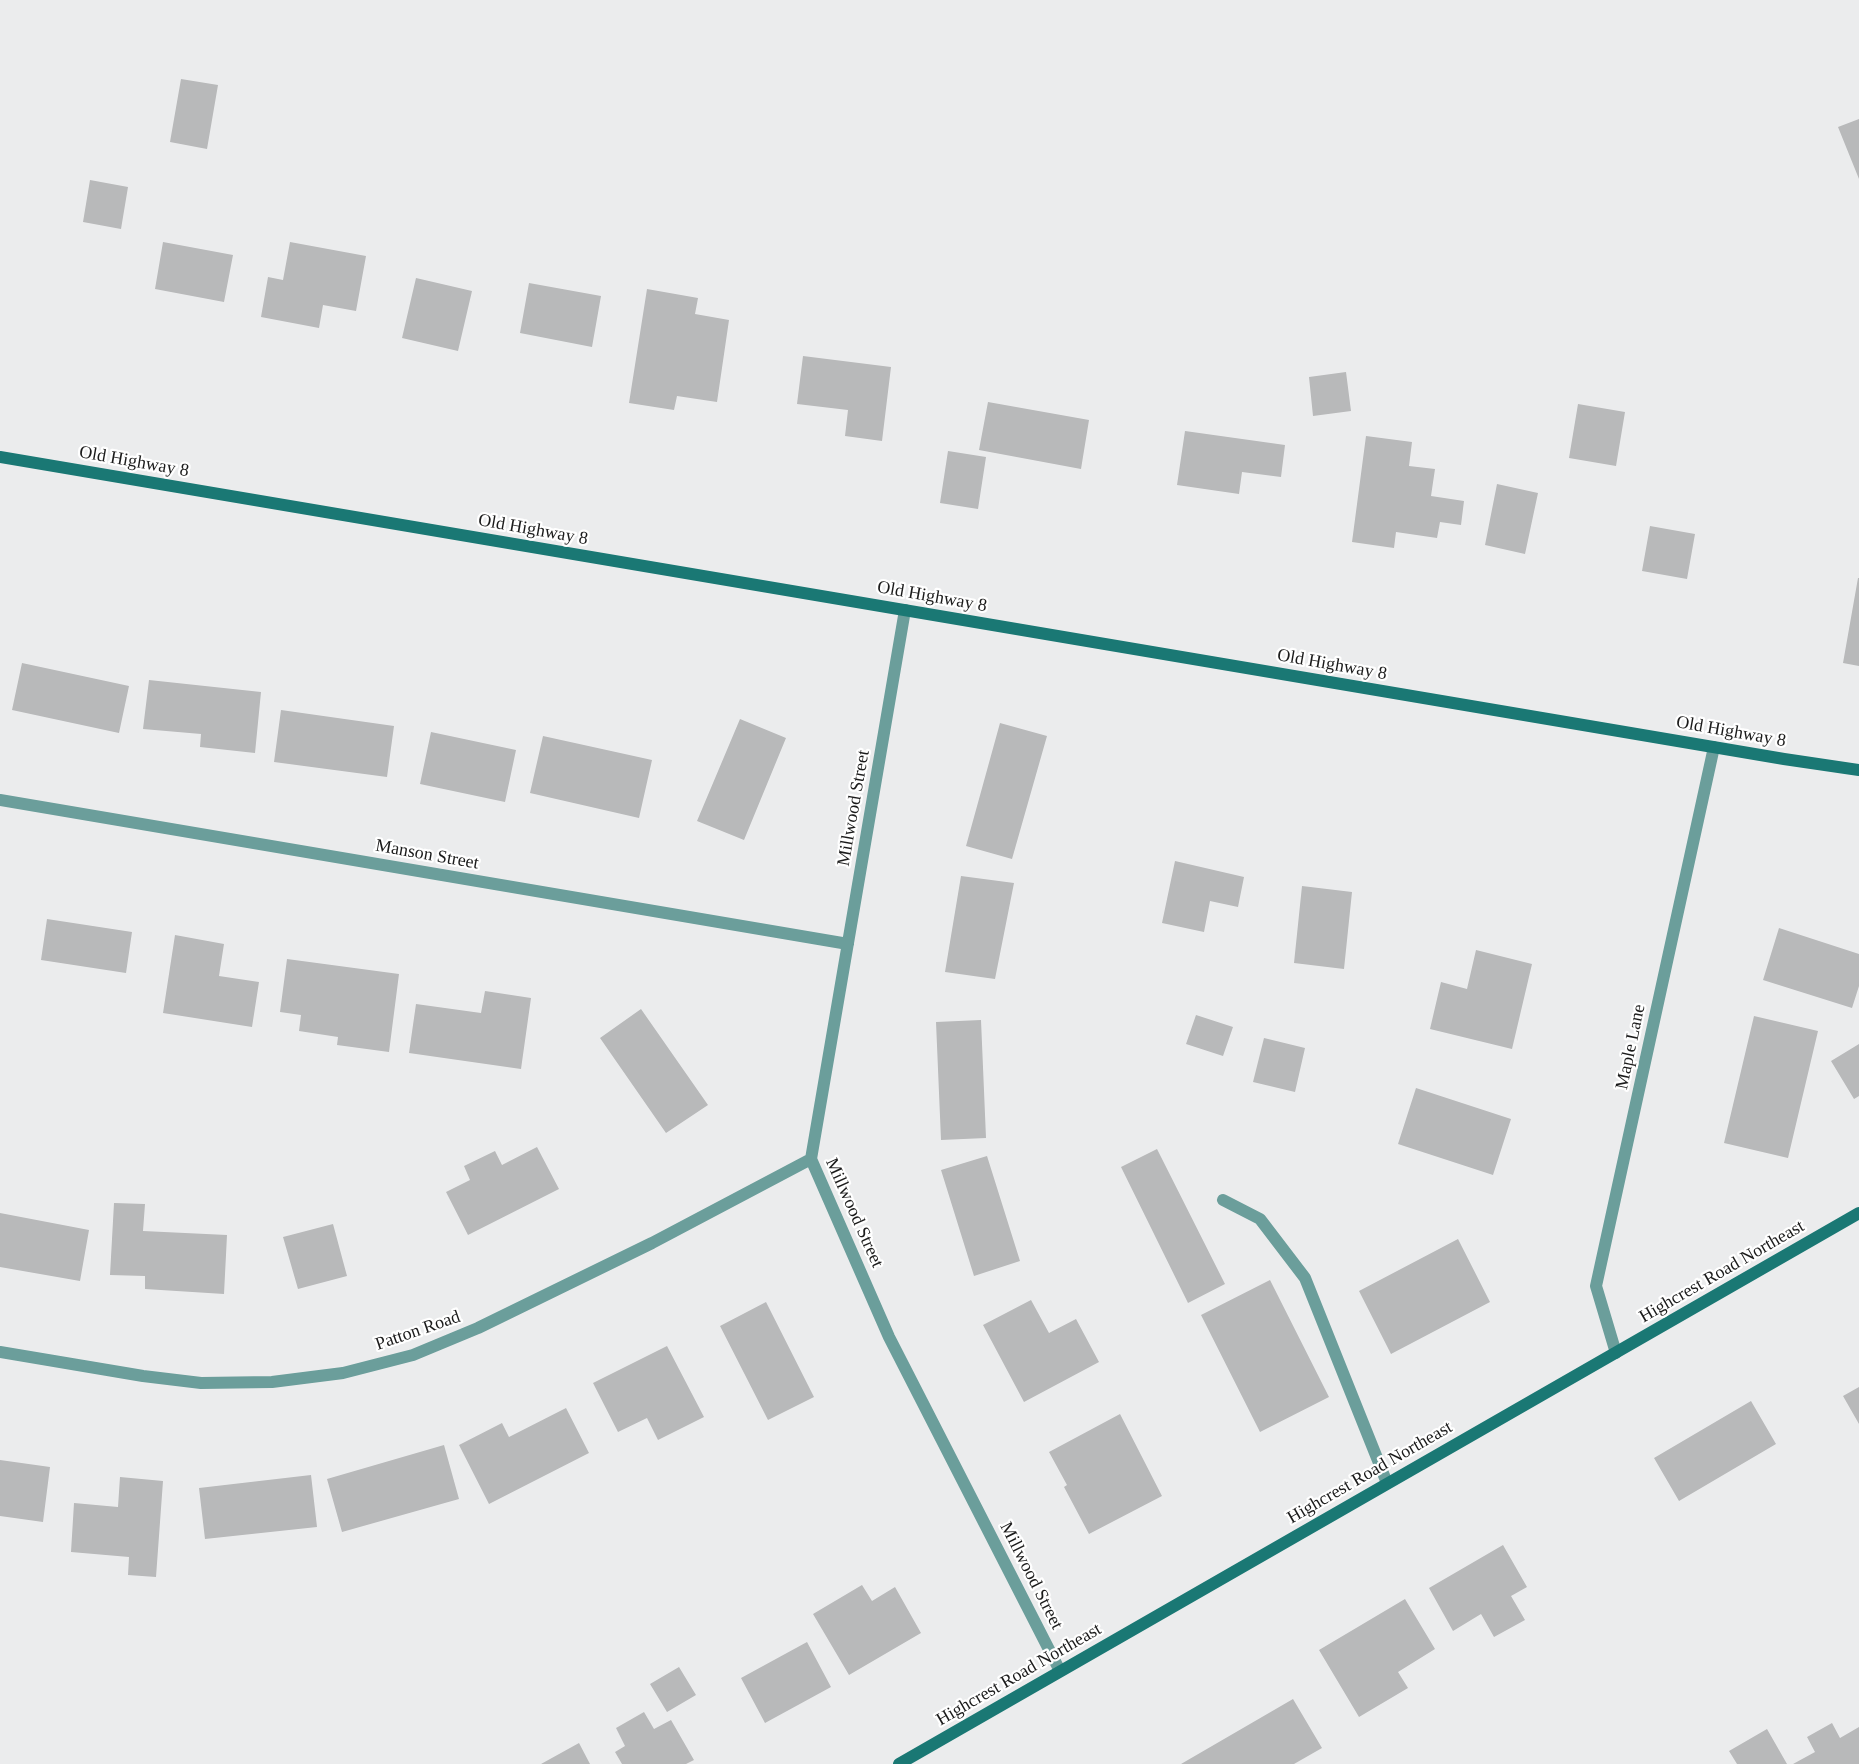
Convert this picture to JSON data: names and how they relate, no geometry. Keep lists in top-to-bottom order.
{
  "streets": {
    "street": [
      "Old Highway 8",
      "Millwood Street",
      "Manson Street",
      "Maple Lane",
      "Highcrest Road Northeast",
      "Patton Road"
    ]
  },
  "crossings": [
    ["Old Highway 8", "Millwood Street"],
    ["Old Highway 8", "Maple Lane"],
    ["Millwood Street", "Manson Street"],
    ["Millwood Street", "Highcrest Road Northeast"],
    ["Millwood Street", "Patton Road"],
    ["Maple Lane", "Highcrest Road Northeast"]
  ]
}
